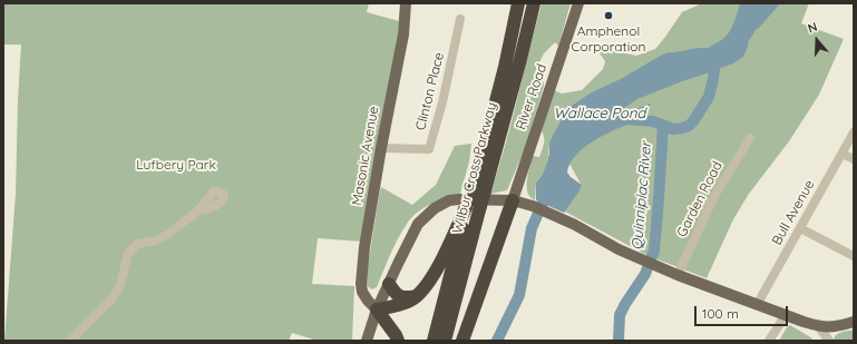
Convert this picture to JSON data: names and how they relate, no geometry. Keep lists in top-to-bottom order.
{
  "streets": {
    "highway": ["Wilbur Cross Parkway"],
    "main road": ["River Road", "Masonic Avenue"],
    "street": ["Clinton Place", "Garden Road", "Bull Avenue"]
  },
  "crossings": [
    ["Clinton Place", "Masonic Avenue"]
  ],
  "water": ["Wallace Pond", "Quinnipiac River"],
  "parks": ["Lufbery Park"],
  "places": ["Amphenol Corporation"],
  "scale_bar": "100 m",
  "north": "top"
}
